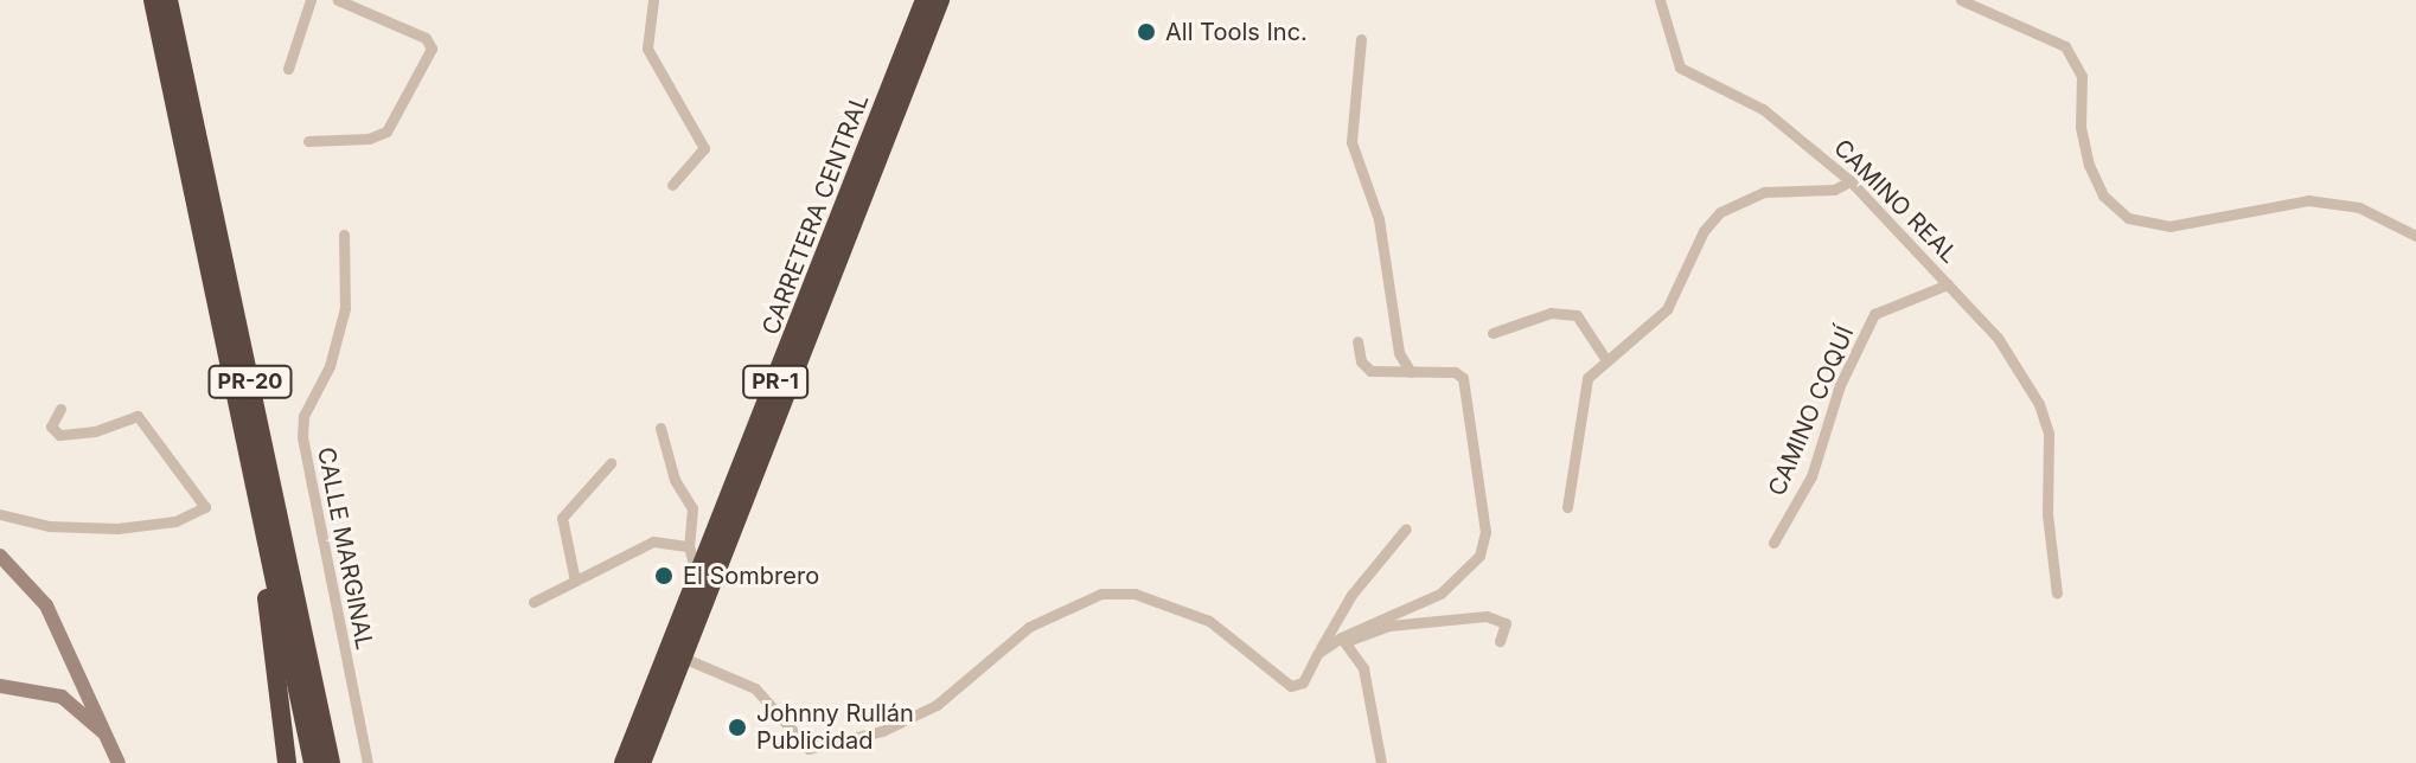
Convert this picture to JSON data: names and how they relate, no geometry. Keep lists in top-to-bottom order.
{
  "streets": {
    "highway": ["CARRETERA CENTRAL", "PR-20", "PR-1"],
    "street": ["CAMINO REAL", "CAMINO COQUÍ", "CALLE MARGINAL"]
  },
  "crossings": [
    ["CAMINO REAL", "CAMINO COQUÍ"]
  ],
  "places": ["All Tools Inc.", "El Sombrero", "Johnny Rullán Publicidad"]
}
